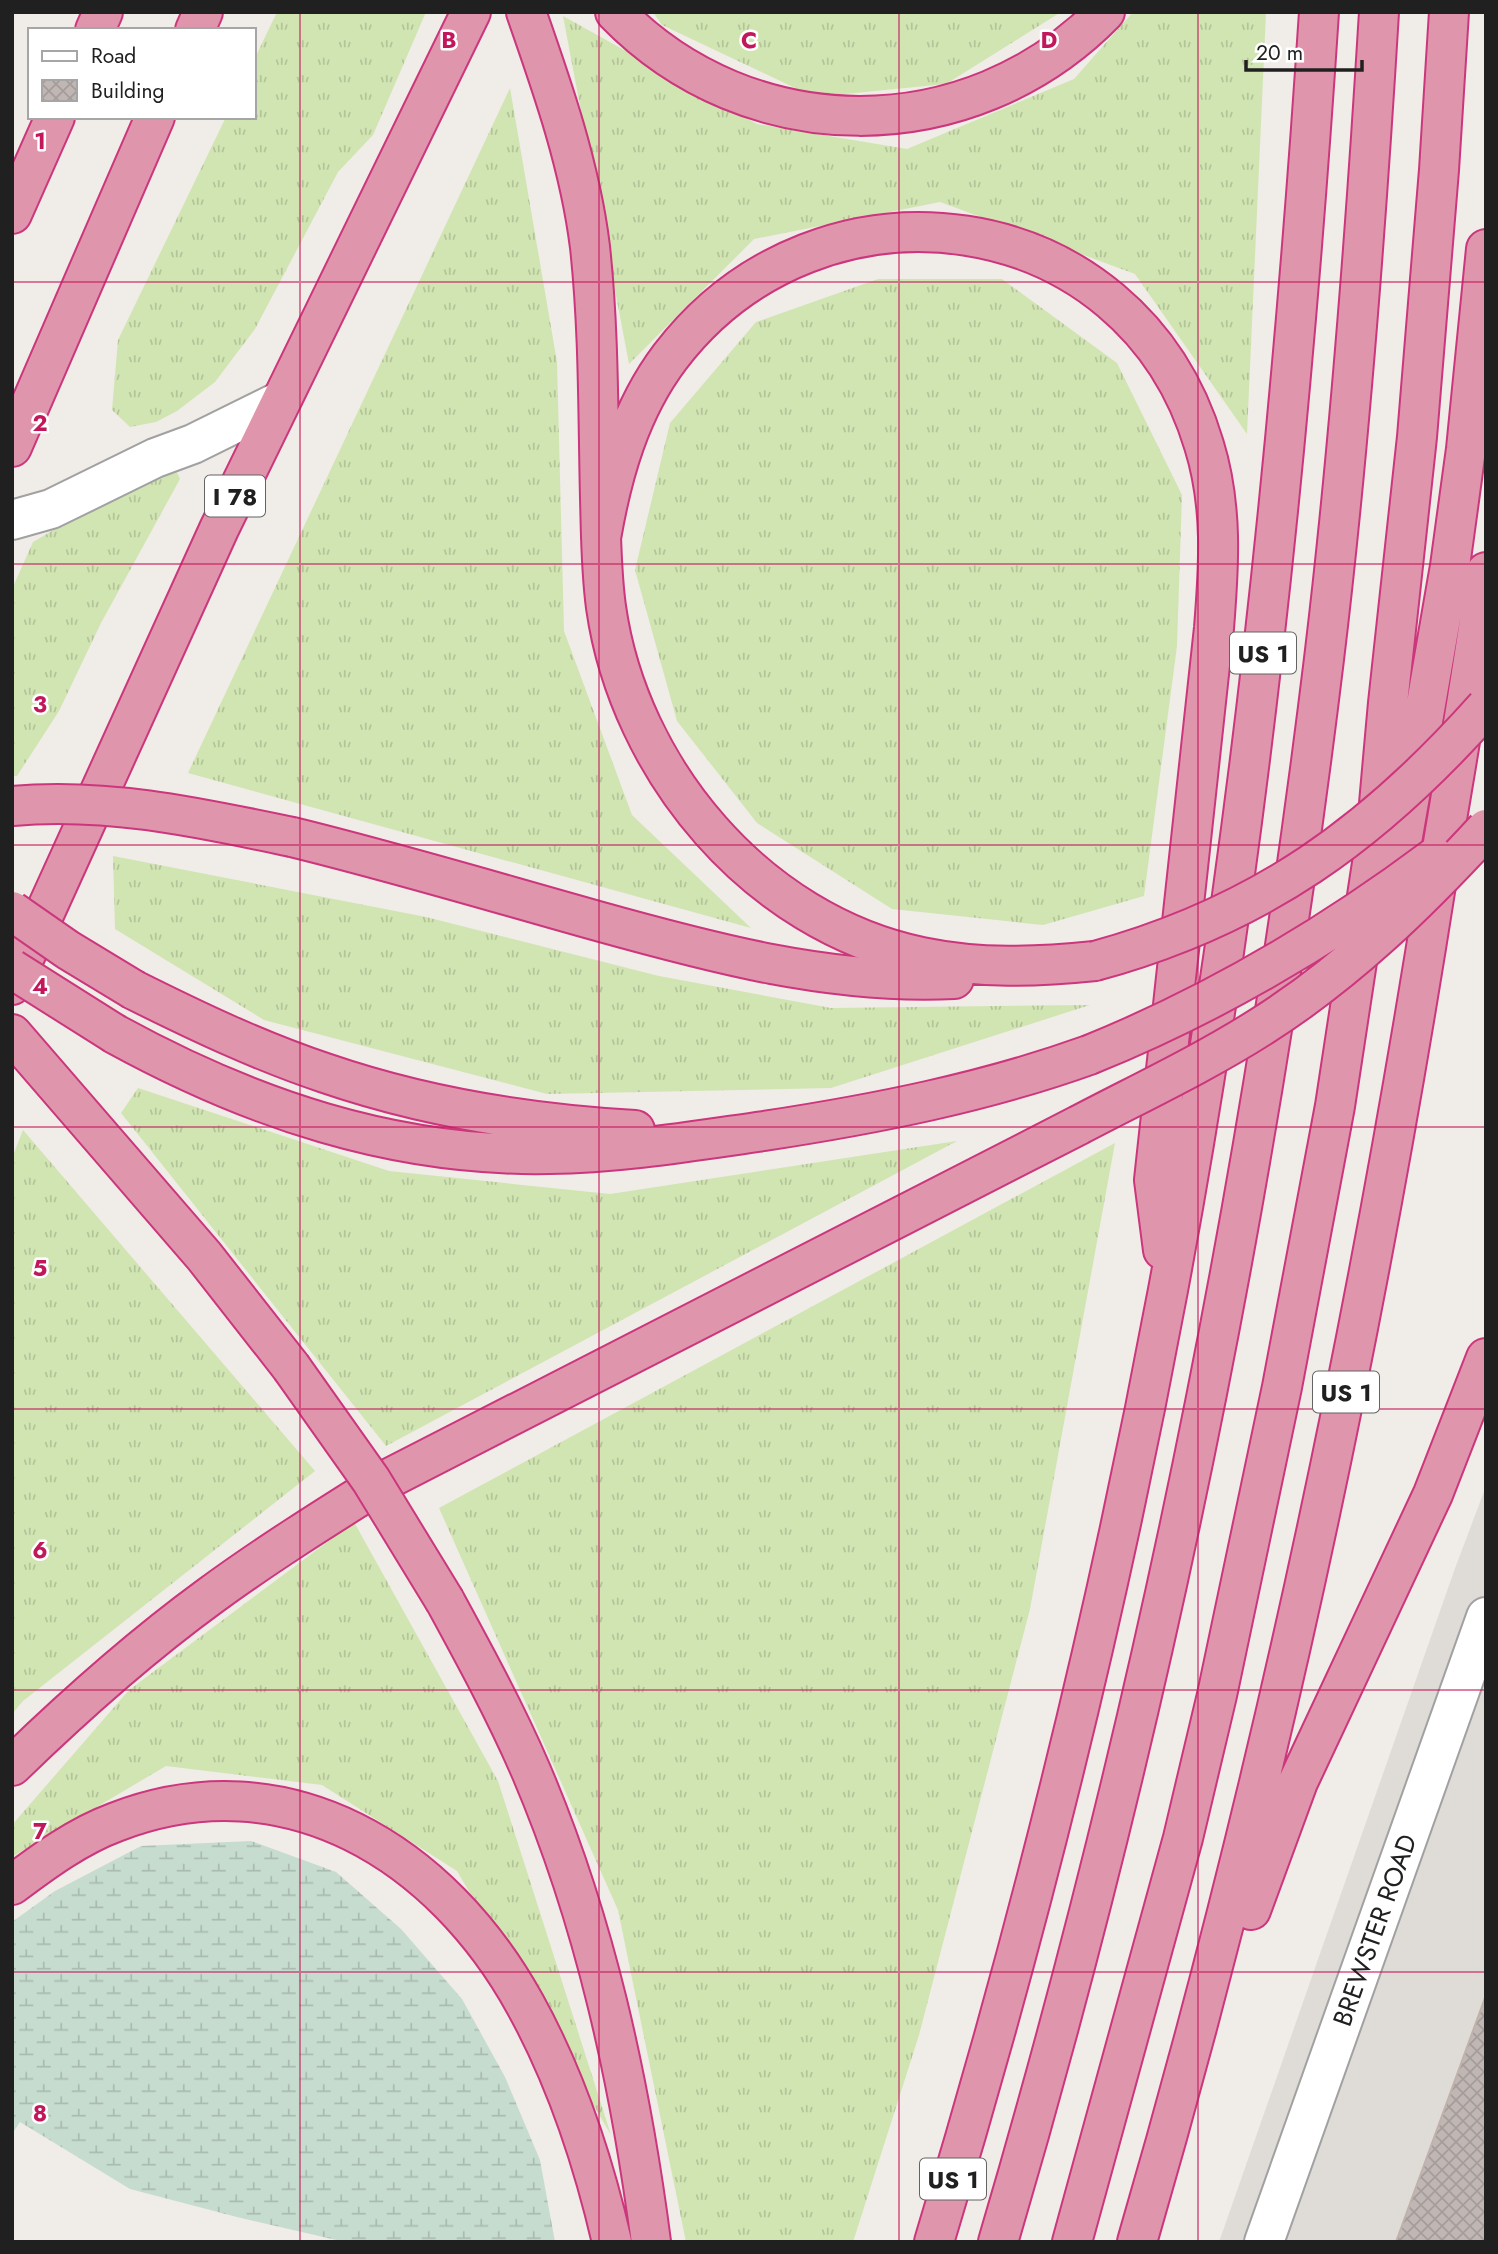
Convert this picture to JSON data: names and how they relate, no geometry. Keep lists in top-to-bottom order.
{
  "streets": {
    "highway": ["I 78", "US 1"],
    "street": ["BREWSTER ROAD"]
  },
  "legend": ["Road", "Building"],
  "scale_bar": "20 m",
  "grid": {
    "columns": ["B", "C", "D"],
    "rows": [
      "1",
      "2",
      "3",
      "4",
      "5",
      "6",
      "7",
      "8"
    ]
  }
}
